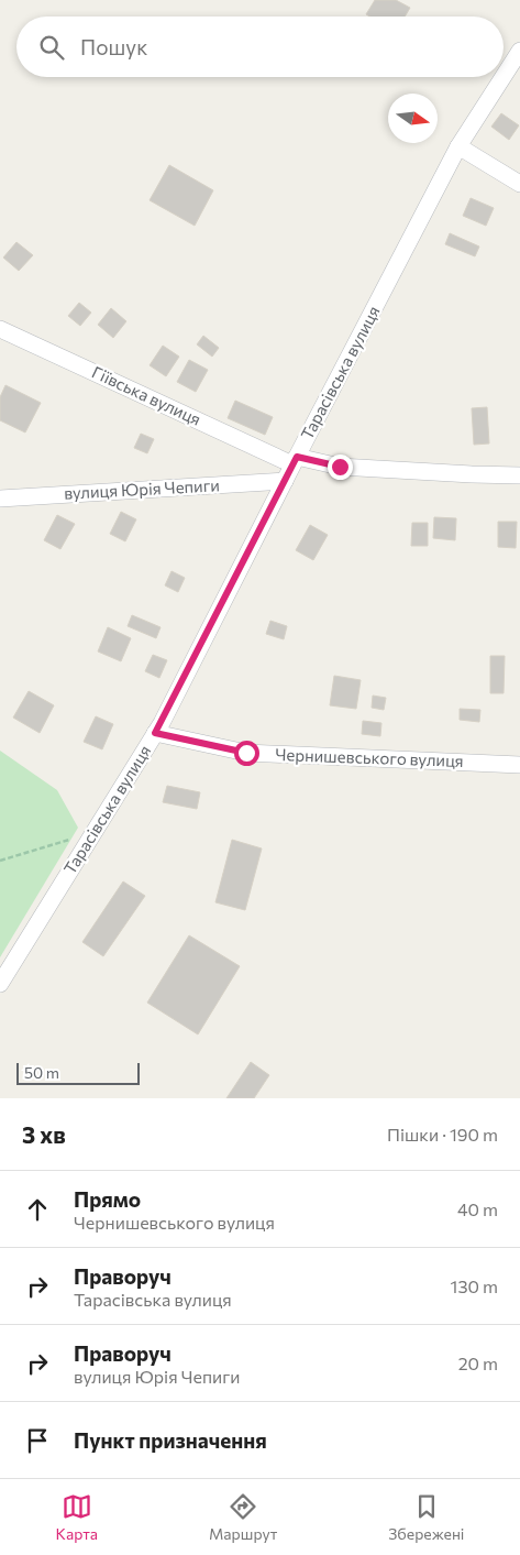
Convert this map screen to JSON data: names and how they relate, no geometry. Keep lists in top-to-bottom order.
{
  "streets": {
    "street": [
      "Тарасівська вулиця",
      "Гіївська вулиця",
      "вулиця Юрія Чепиги",
      "Чернишевського вулиця"
    ]
  },
  "crossings": [
    ["Тарасівська вулиця", "Гіївська вулиця"],
    ["Тарасівська вулиця", "вулиця Юрія Чепиги"],
    ["Тарасівська вулиця", "Чернишевського вулиця"]
  ],
  "scale_bar": "50 m",
  "north": "right",
  "page": {
    "search": "Пошук",
    "scale": "50 m",
    "heading": ["3 хв", "Пішки · 190 m"],
    "list": [
      ["Прямо", "Чернишевського вулиця", "40 m"],
      ["Праворуч", "Тарасівська вулиця", "130 m"],
      ["Праворуч", "вулиця Юрія Чепиги", "20 m"],
      "Пункт призначення"
    ],
    "nav": ["Карта", "Маршрут", "Збережені"]
  }
}
